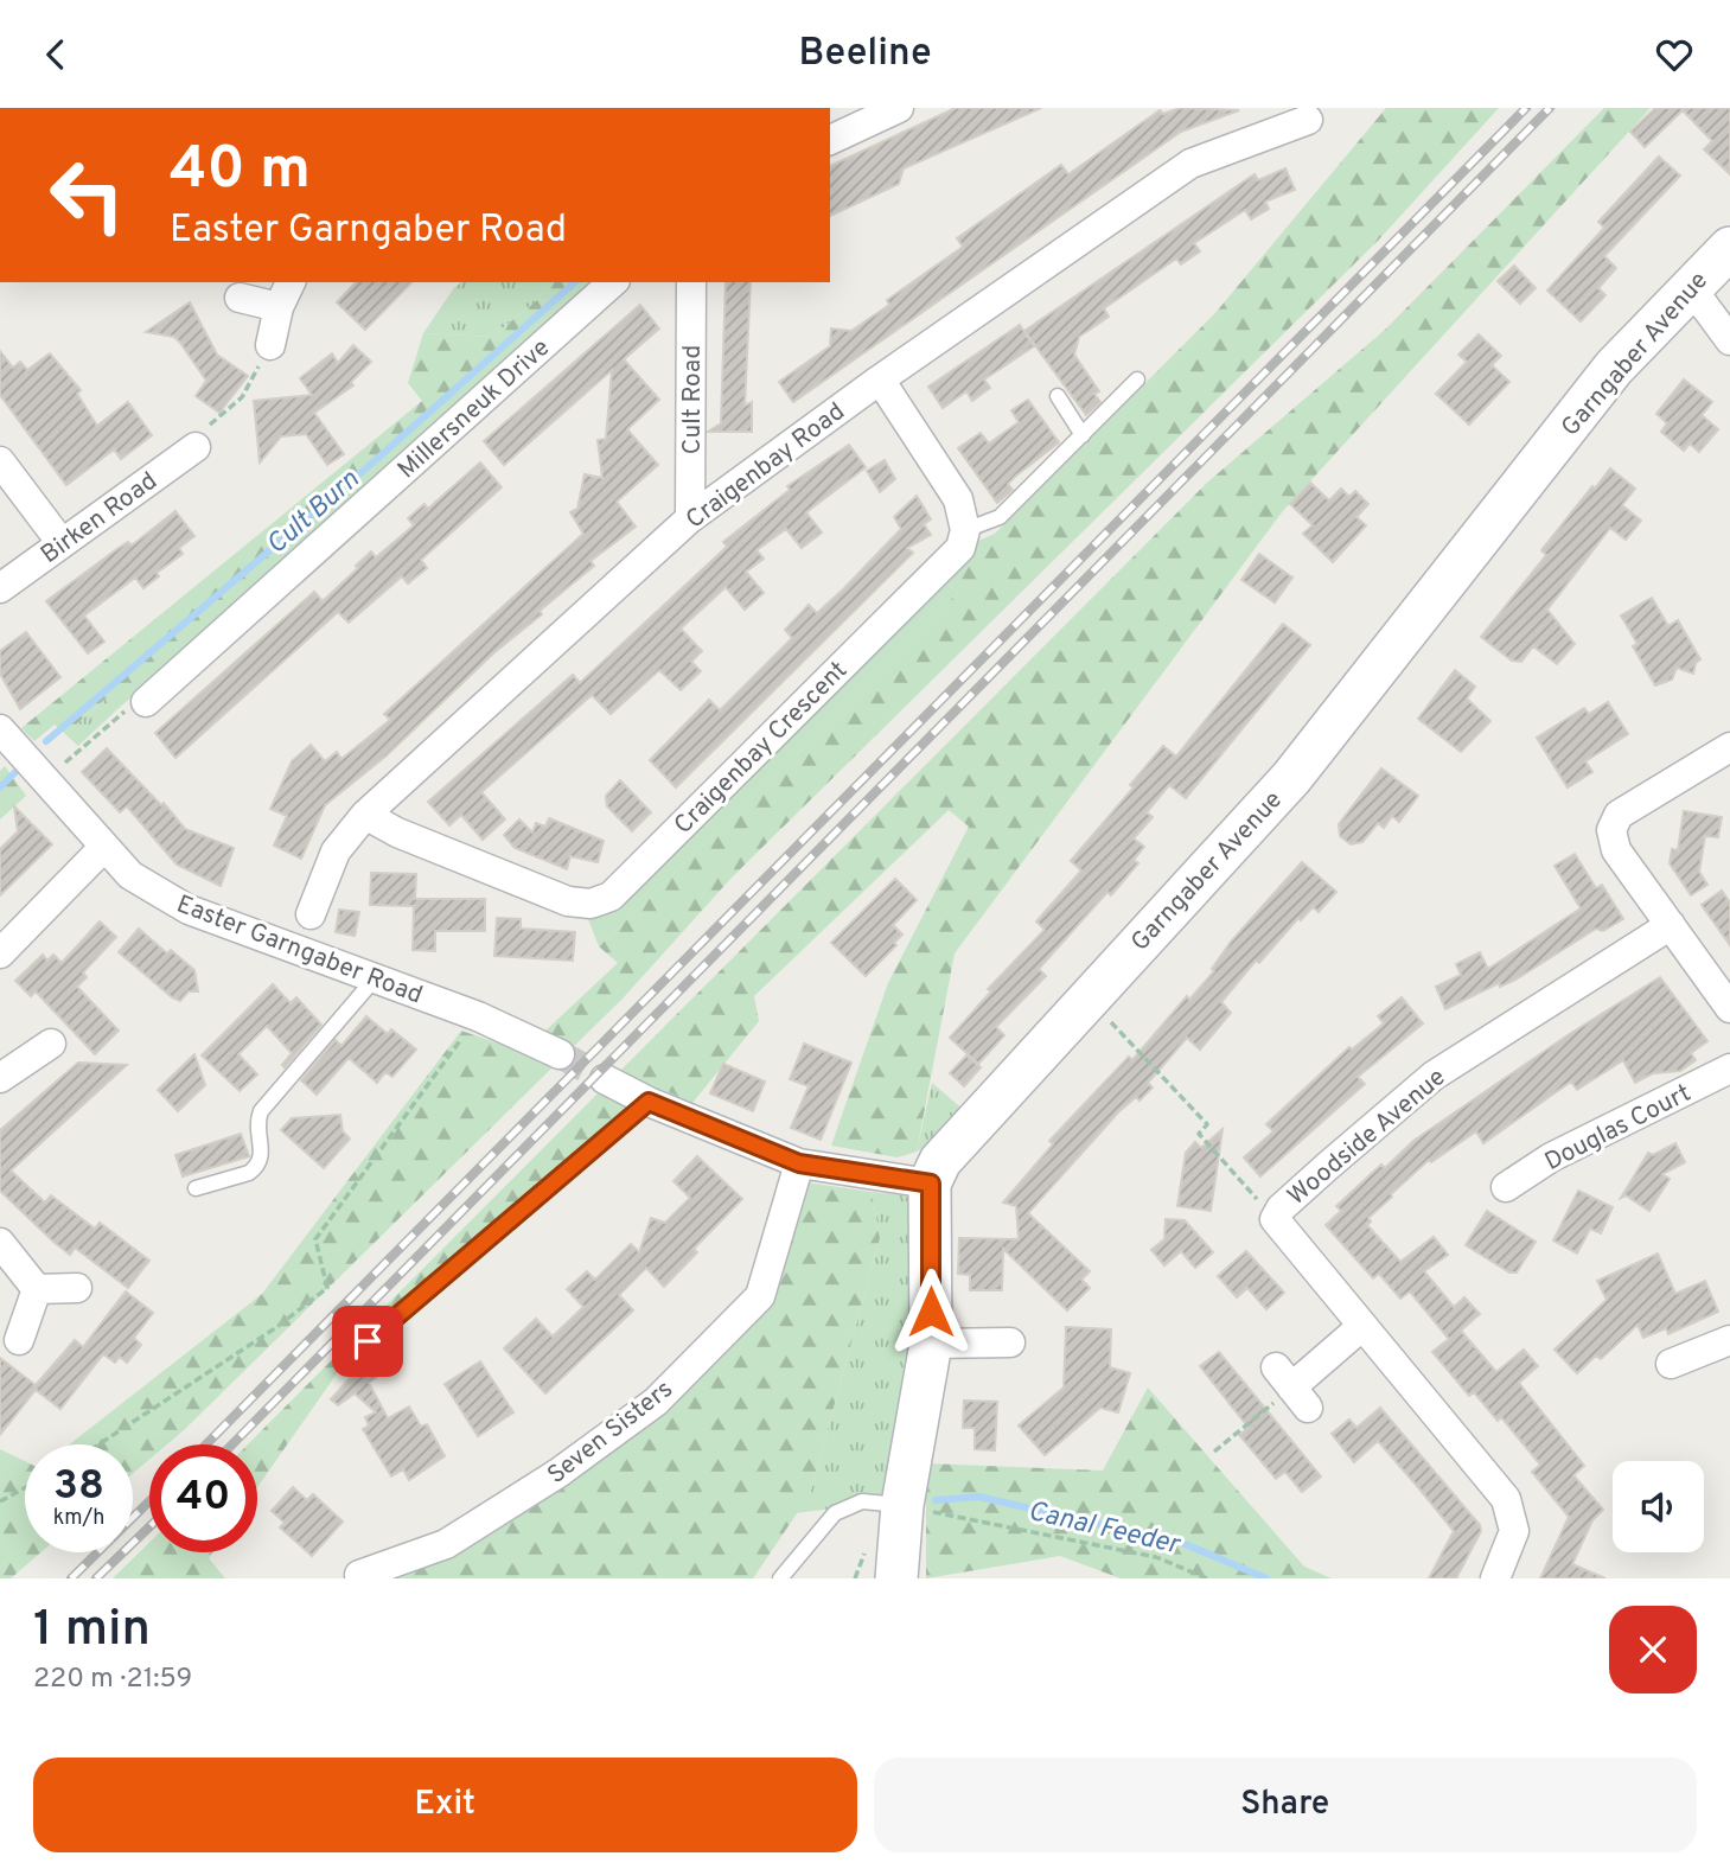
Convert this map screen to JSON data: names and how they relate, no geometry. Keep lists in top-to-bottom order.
{
  "streets": {
    "street": [
      "Garngaber Avenue",
      "Cult Road",
      "Millersneuk Drive",
      "Craigenbay Road",
      "Birken Road",
      "Craigenbay Crescent",
      "Easter Garngaber Road",
      "Douglas Court",
      "Woodside Avenue",
      "Seven Sisters"
    ]
  },
  "crossings": [
    ["Cult Road", "Craigenbay Road"],
    ["Craigenbay Road", "Craigenbay Crescent"]
  ],
  "water": ["Cult Burn", "Canal Feeder"],
  "page": {
    "header": "Beeline",
    "turn": ["40 m", "Easter Garngaber Road"],
    "speed": "38 km/h",
    "limit": "40",
    "heading": ["1 min", "220 m · 21:59"],
    "buttons": ["Exit", "Share"]
  }
}
